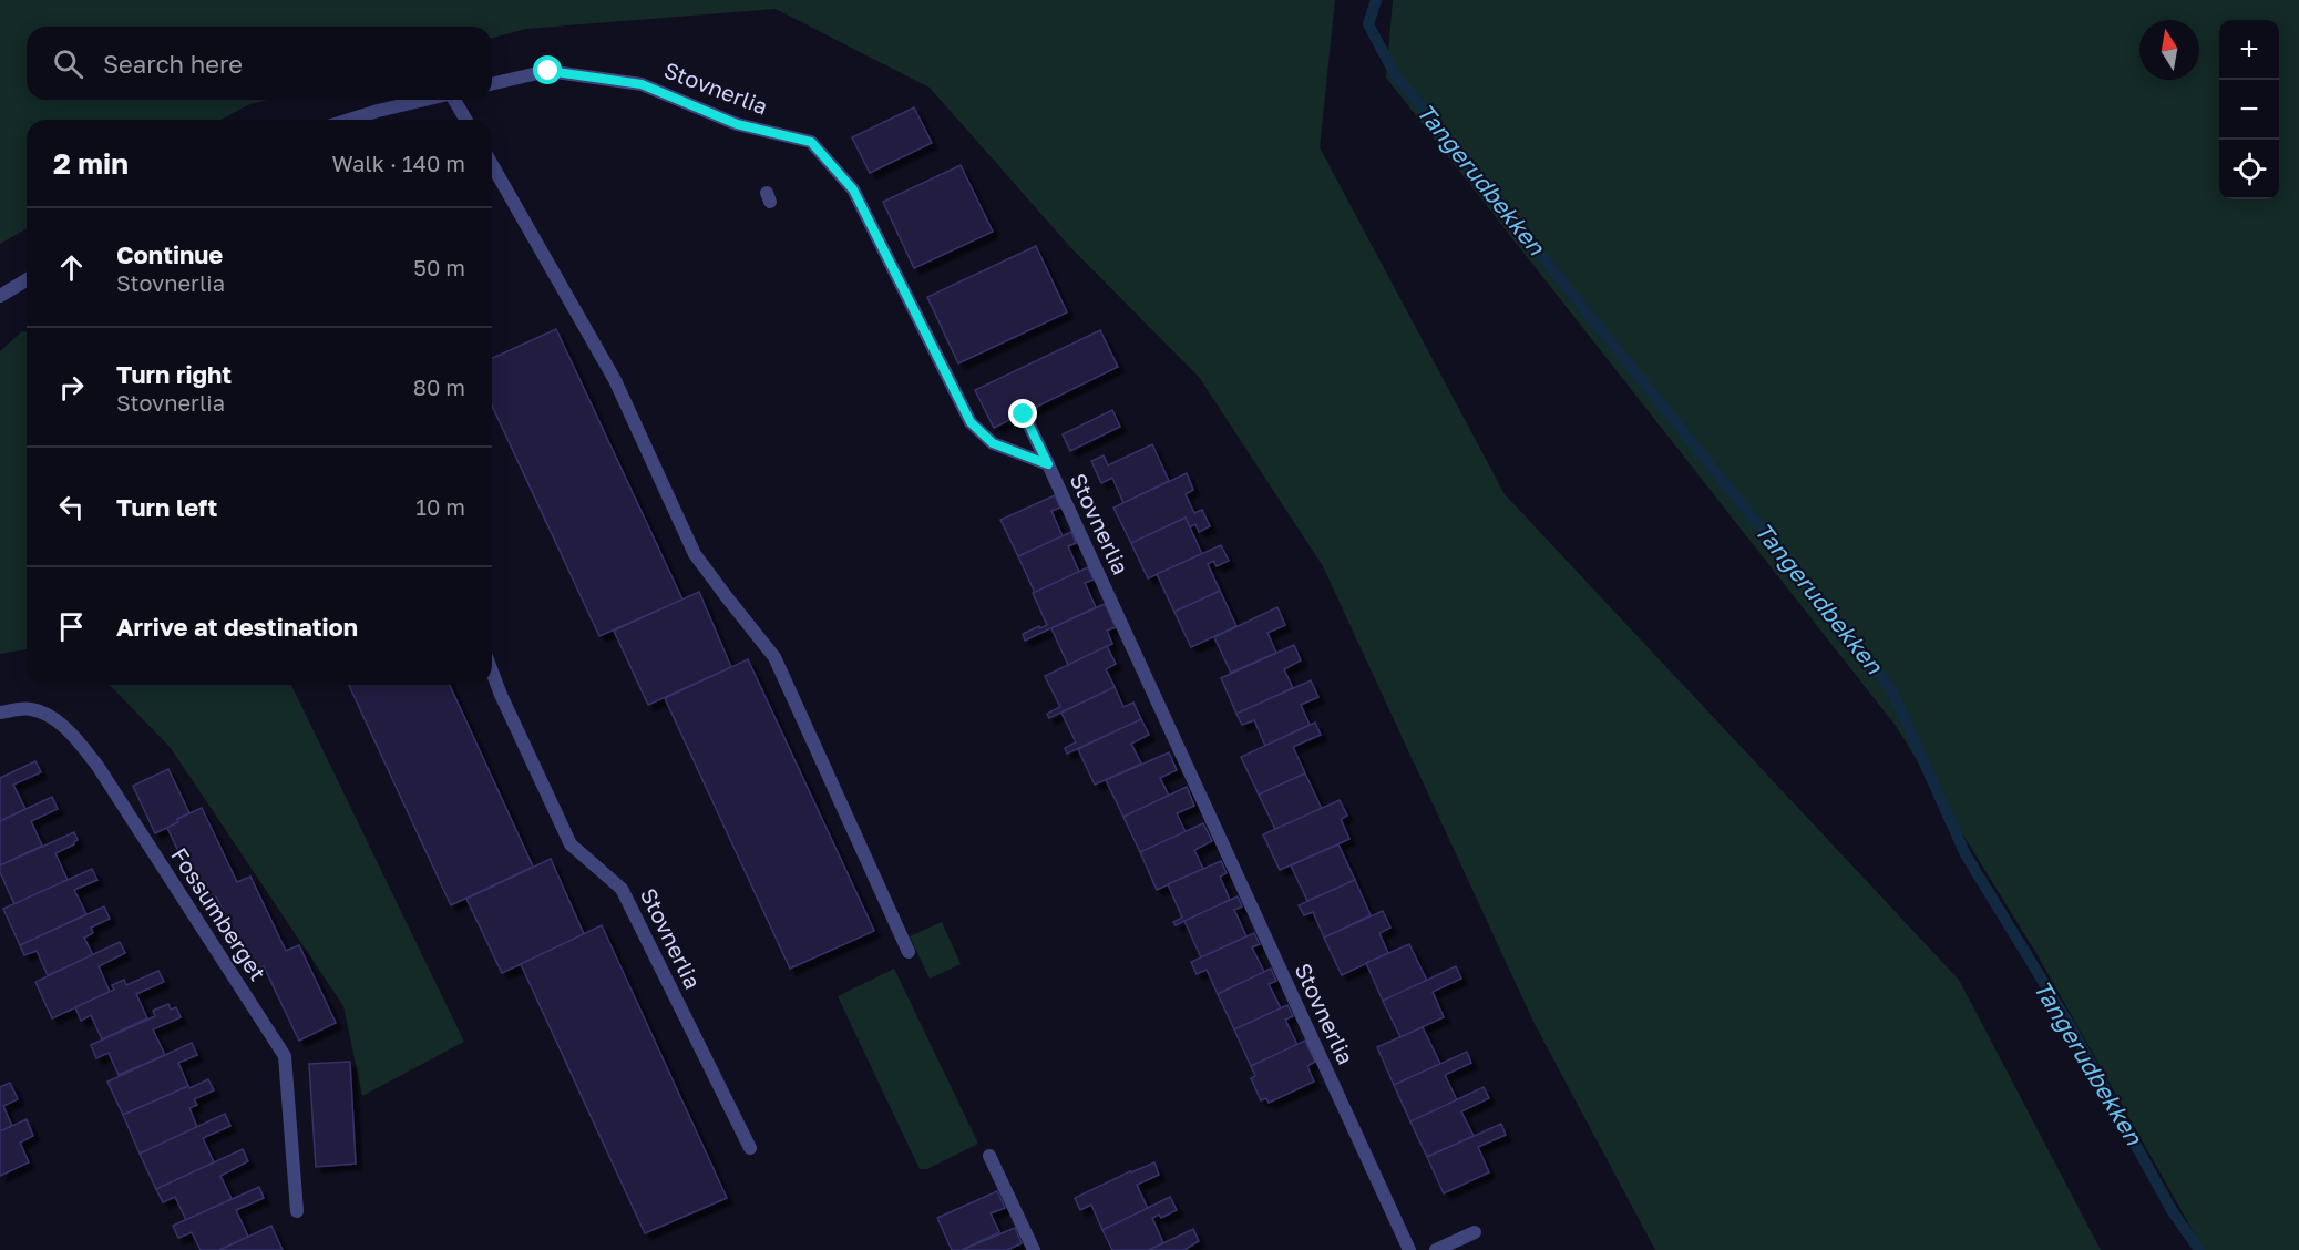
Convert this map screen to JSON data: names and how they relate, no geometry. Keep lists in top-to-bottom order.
{
  "streets": {
    "street": ["Stovnerlia", "Fossumberget"]
  },
  "water": ["Tangerudbekken"],
  "north": "top",
  "page": {
    "map_buttons": ["+", "−"],
    "search": "Search here",
    "heading": ["2 min", "Walk · 140 m"],
    "list": [
      ["Continue", "Stovnerlia", "50 m"],
      ["Turn right", "Stovnerlia", "80 m"],
      ["Turn left", "10 m"],
      "Arrive at destination"
    ]
  }
}
